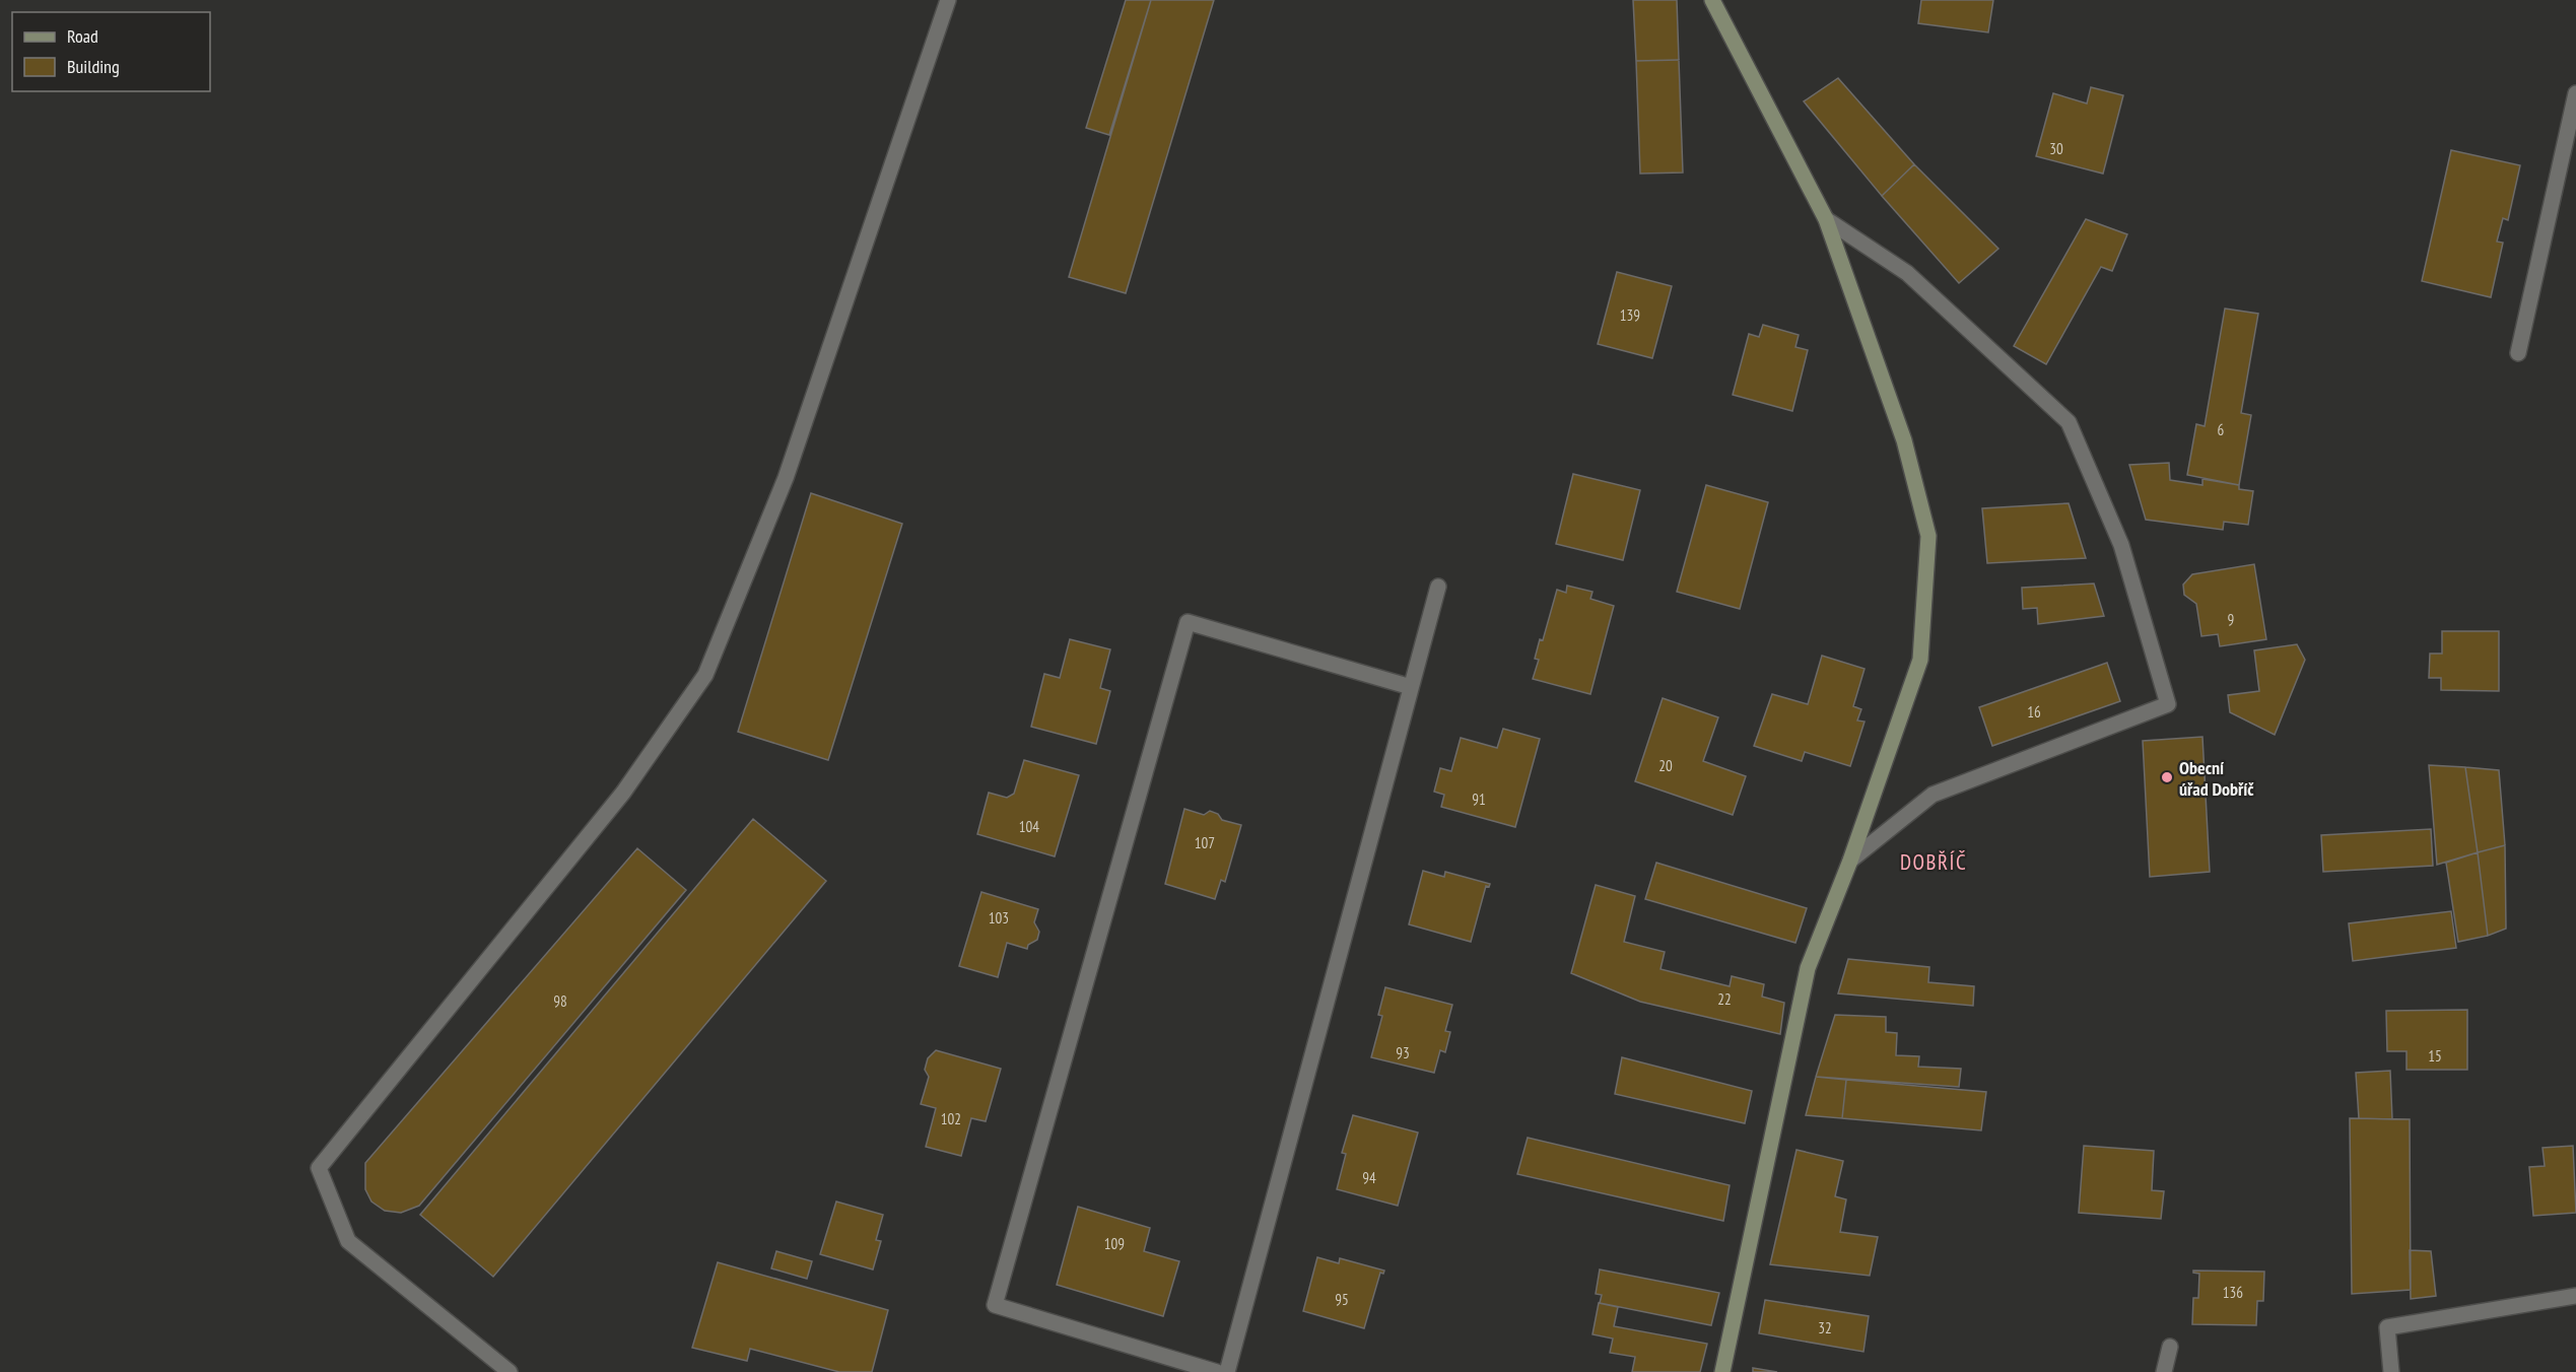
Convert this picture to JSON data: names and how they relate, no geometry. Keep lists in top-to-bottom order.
{
  "districts": ["DOBŘÍČ"],
  "places": ["Obecní úřad Dobříč"],
  "house_numbers": [
    "30",
    "139",
    "6",
    "9",
    "16",
    "20",
    "91",
    "104",
    "107",
    "103",
    "22",
    "98",
    "93",
    "15",
    "102",
    "94",
    "109",
    "136",
    "95",
    "32"
  ],
  "legend": ["Road", "Building"]
}
